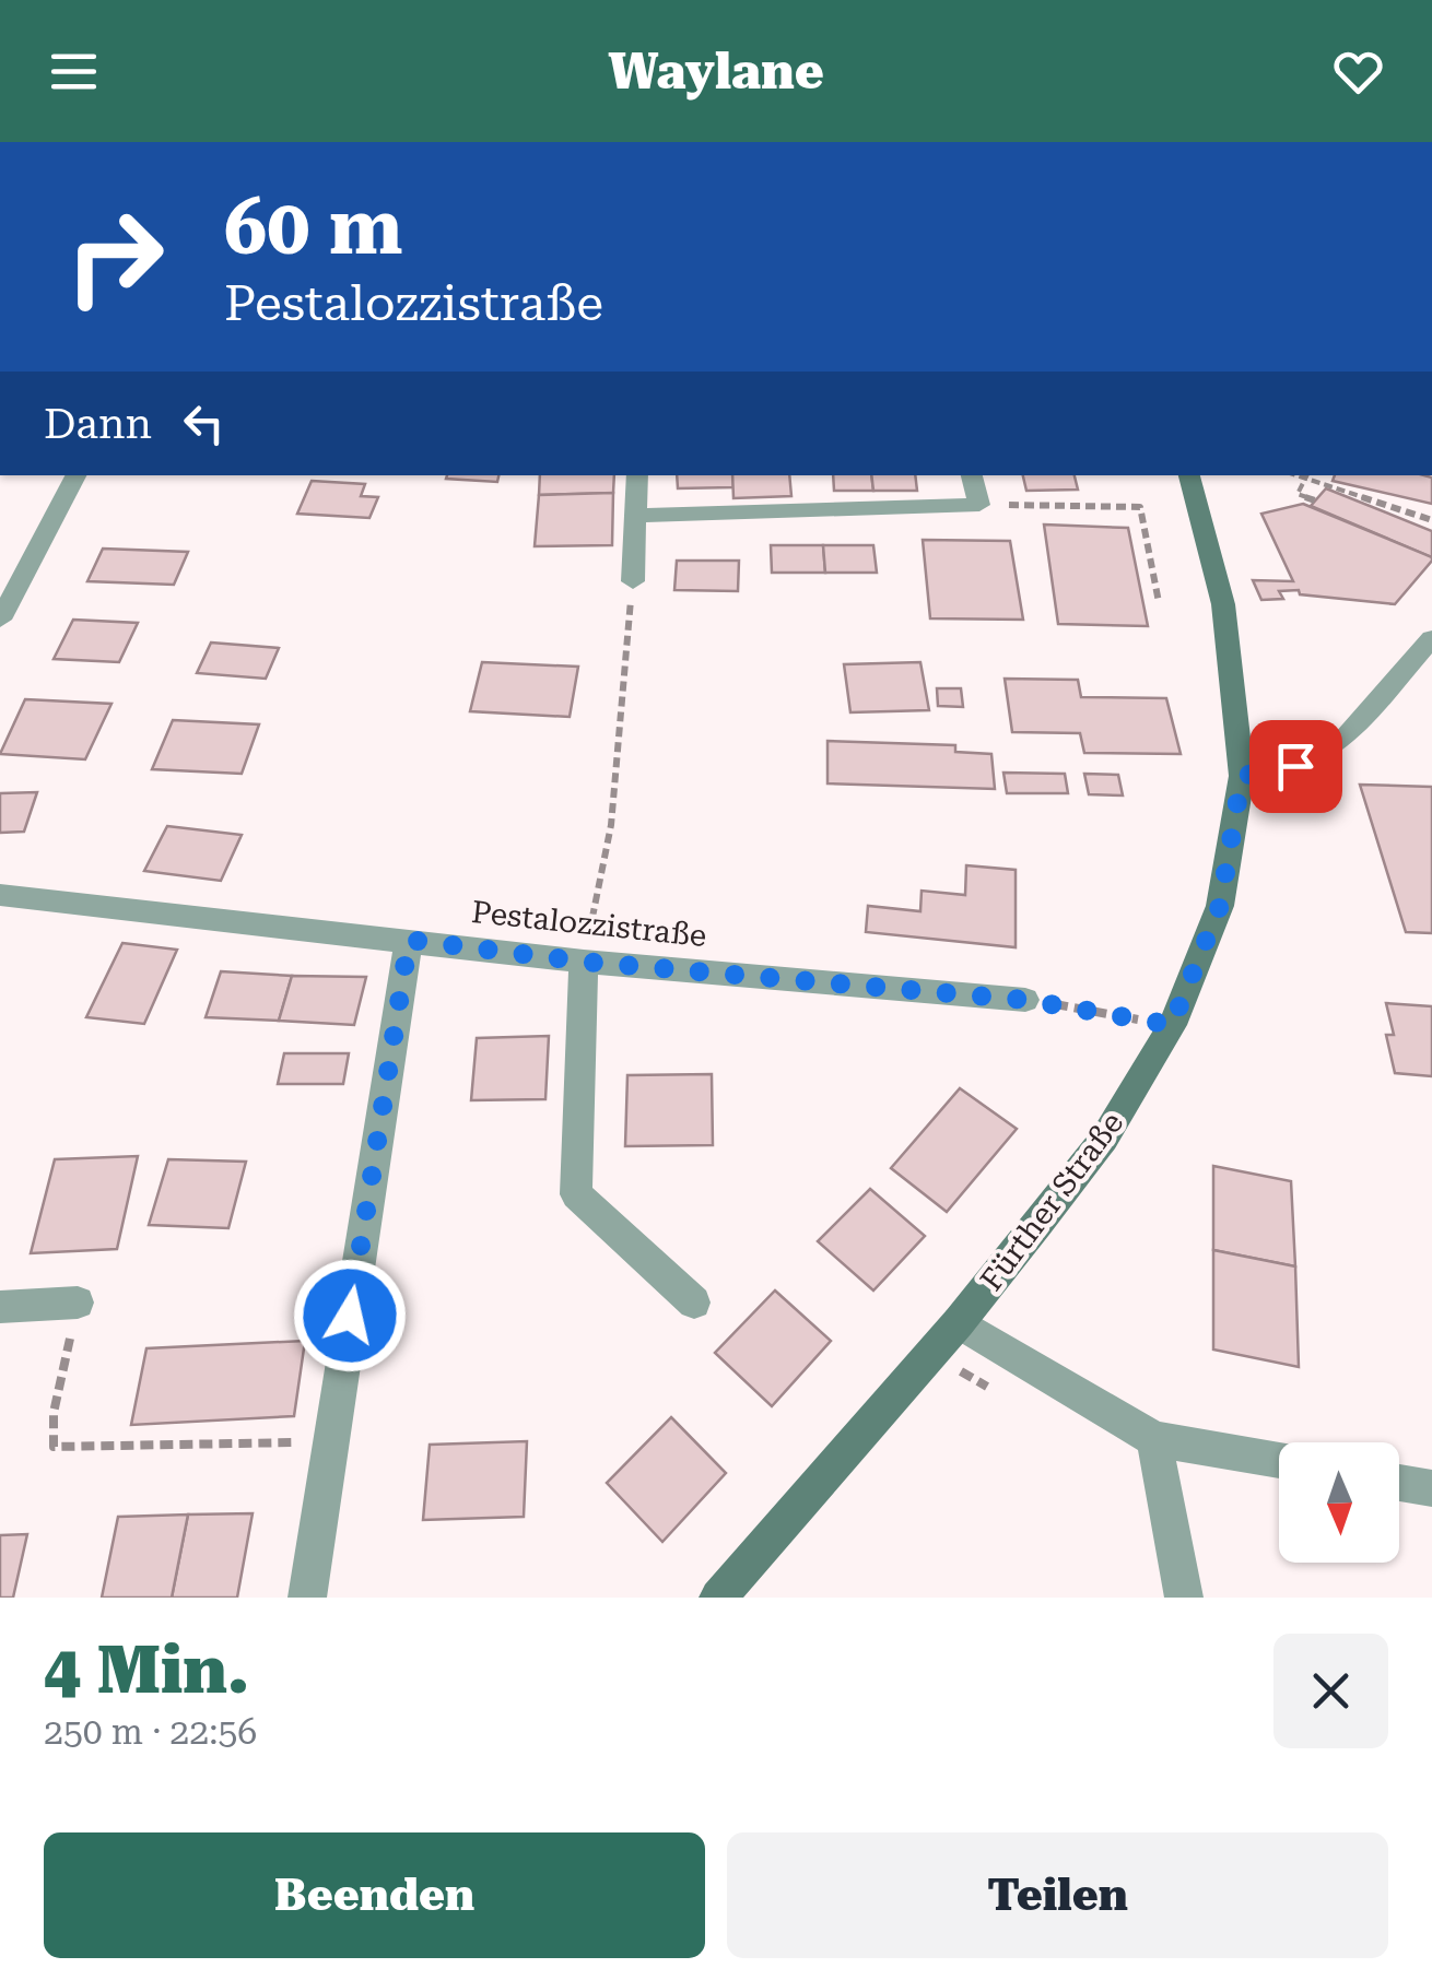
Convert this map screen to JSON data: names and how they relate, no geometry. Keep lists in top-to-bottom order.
{
  "streets": {
    "main road": ["Fürther Straße"],
    "street": ["Pestalozzistraße"]
  },
  "north": "bottom",
  "page": {
    "header": "Waylane",
    "turn": ["60 m", "Pestalozzistraße"],
    "then": "Dann",
    "heading": ["4 Min.", "250 m · 22:56"],
    "buttons": ["Beenden", "Teilen"]
  }
}
